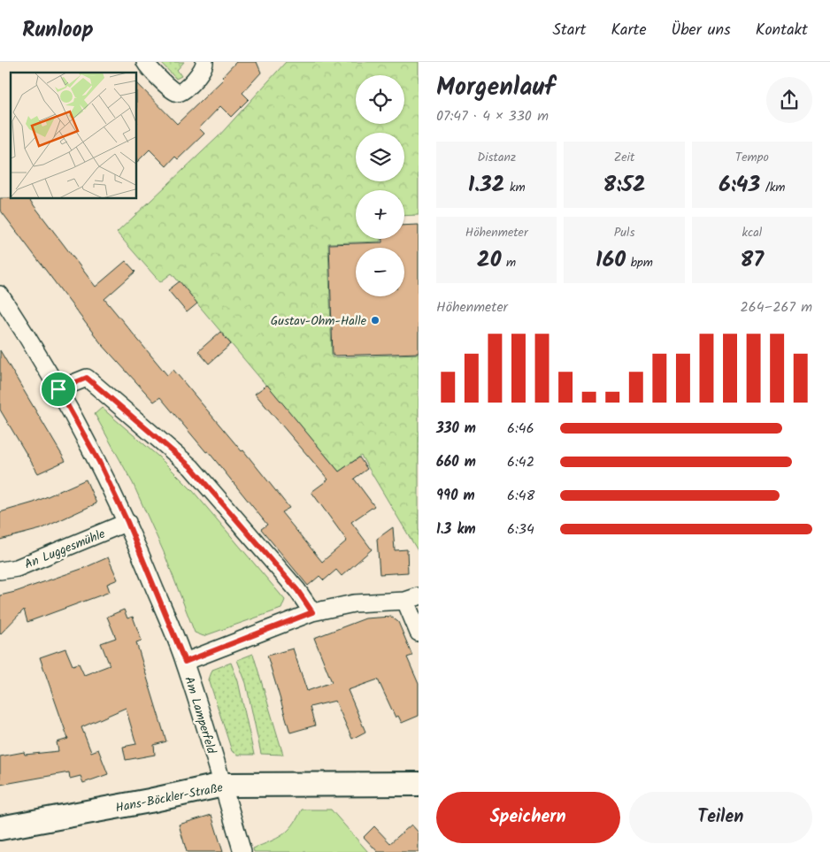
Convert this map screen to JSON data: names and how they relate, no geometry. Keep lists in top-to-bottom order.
{
  "streets": {
    "main road": ["Hans-Böckler-Straße"],
    "street": ["An Luggesmühle", "Am Lamperfeld"]
  },
  "crossings": [
    ["An Luggesmühle", "Am Lamperfeld"],
    ["Am Lamperfeld", "Hans-Böckler-Straße"]
  ],
  "places": ["Gustav-Ohm-Halle"],
  "page": {
    "header": "Runloop",
    "nav": [
      "Start",
      "Karte",
      "Über uns",
      "Kontakt"
    ],
    "heading": ["Morgenlauf", "07:47 · 4 × 330 m"],
    "map_buttons": ["+", "−"],
    "stats": [
      ["Distanz", "1.32 km"],
      ["Zeit", "8:52"],
      ["Tempo", "6:43 /km"],
      ["Höhenmeter", "20 m"],
      ["Puls", "160 bpm"],
      ["kcal", "87"]
    ],
    "chart": ["Höhenmeter", "264–267 m"],
    "list": [
      {
        "name": "330 m",
        "note": "6:46"
      },
      {
        "name": "660 m",
        "note": "6:42"
      },
      {
        "name": "990 m",
        "note": "6:48"
      },
      {
        "name": "1.3 km",
        "note": "6:34"
      }
    ],
    "buttons": ["Speichern", "Teilen"]
  }
}
